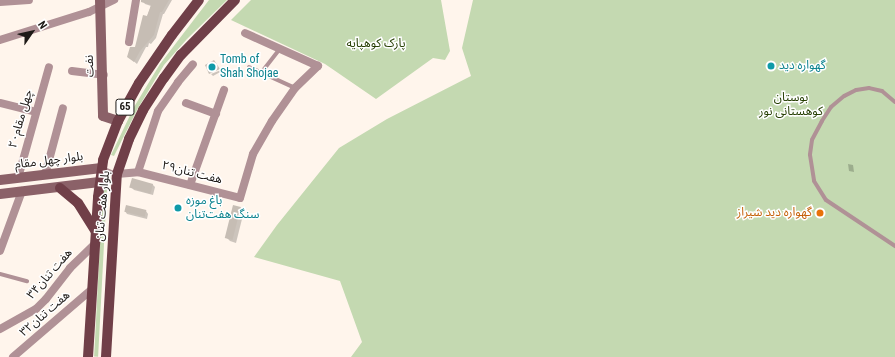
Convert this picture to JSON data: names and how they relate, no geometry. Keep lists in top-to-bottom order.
{
  "streets": {
    "main road": [
      "نفت",
      "65",
      "بلوار چهل مقام",
      "بلوار هفت تنان"
    ],
    "street": [
      "چهل مقام۲۰",
      "هفت تنان۲۹",
      "هفت تنان۳۴",
      "هفت تنان۳۲"
    ]
  },
  "crossings": [
    ["نفت", "بلوار هفت تنان"],
    ["چهل مقام۲۰", "بلوار چهل مقام"],
    ["بلوار چهل مقام", "بلوار هفت تنان"],
    ["هفت تنان۲۹", "بلوار هفت تنان"],
    ["بلوار هفت تنان", "هفت تنان۳۴"],
    ["بلوار هفت تنان", "هفت تنان۳۲"]
  ],
  "parks": ["پارک کوهپایه", "بوستان کوهستانی نور"],
  "places": [
    "گهواره دید",
    "Tomb of Shah Shojae",
    "باغ‌ موزه سنگ هفت‌تنان",
    "گهواره دید شیراز"
  ],
  "north": "top right"
}
